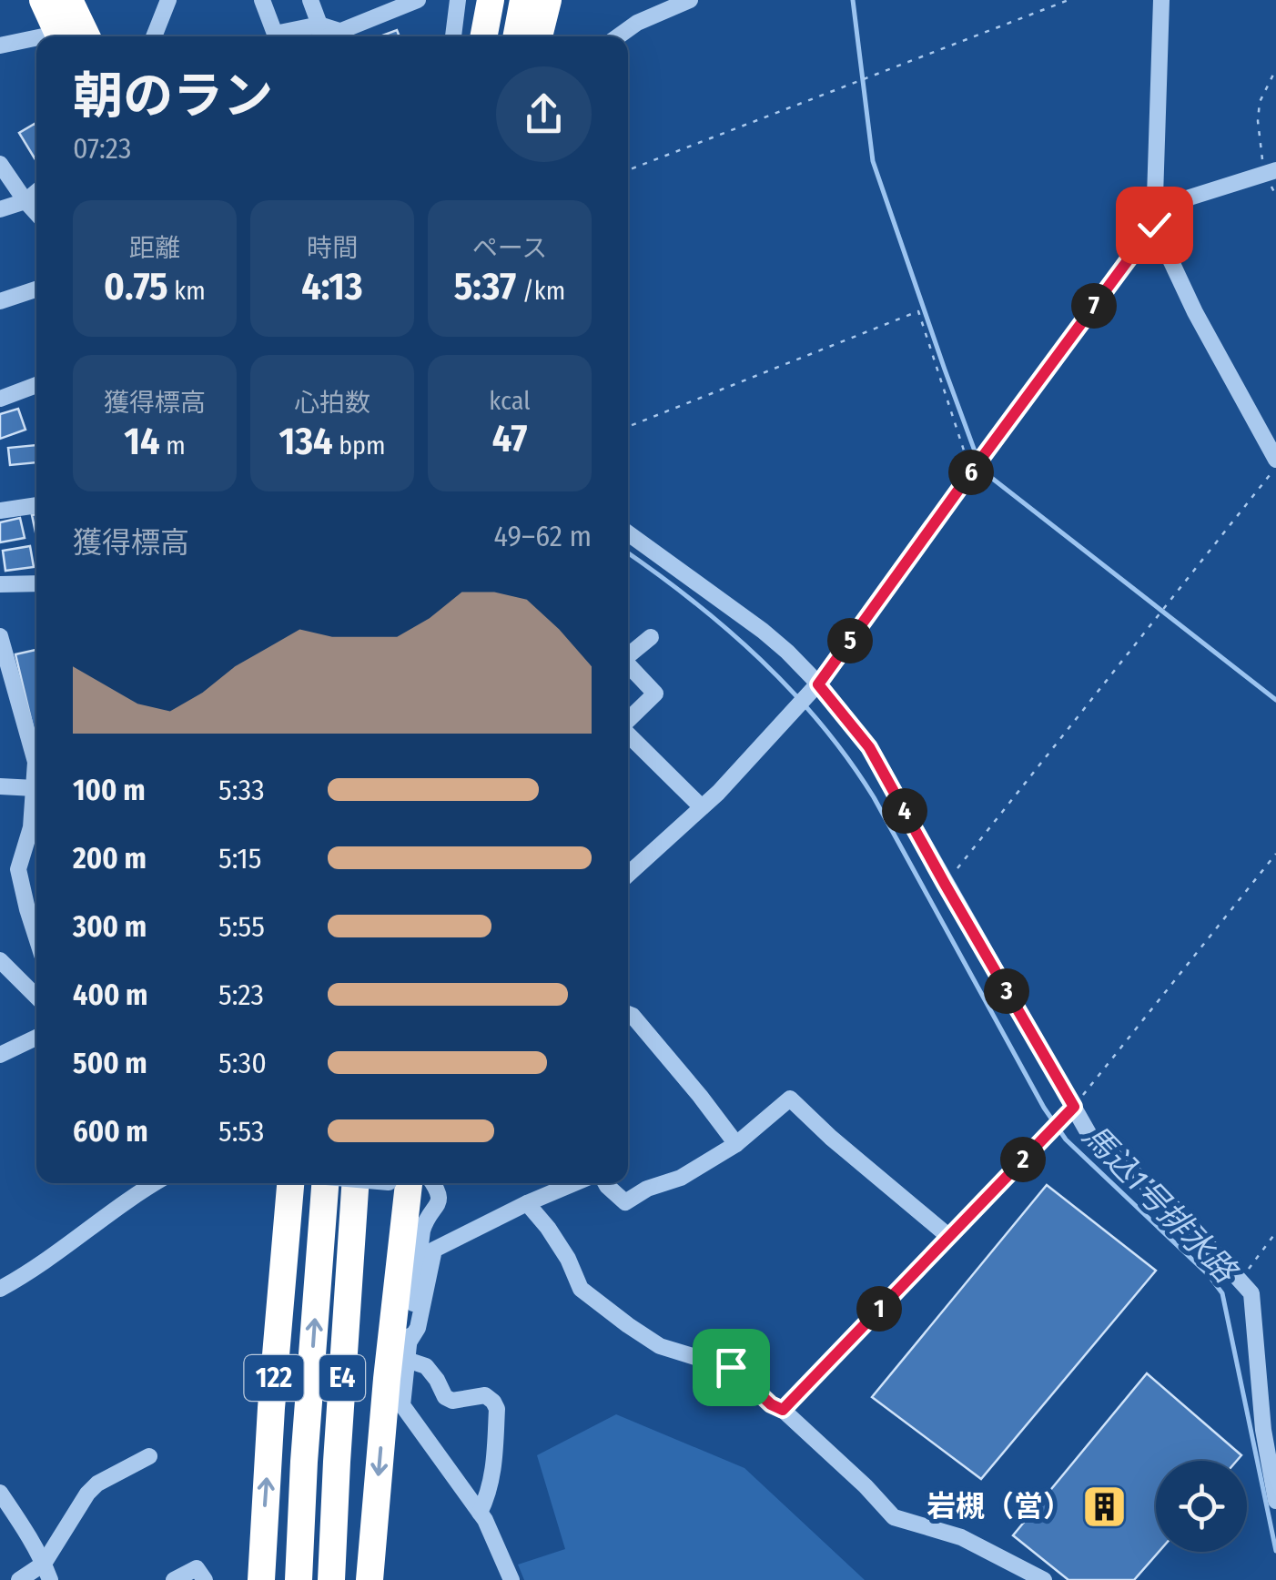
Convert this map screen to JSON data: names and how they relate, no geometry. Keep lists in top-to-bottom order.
{
  "streets": {
    "highway": ["122", "E4"]
  },
  "water": ["馬込1号排水路"],
  "places": {
    "building": ["岩槻（営）"]
  },
  "page": {
    "heading": ["朝のラン", "07:23"],
    "stats": [
      ["距離", "0.75 km"],
      ["時間", "4:13"],
      ["ペース", "5:37 /km"],
      ["獲得標高", "14 m"],
      ["心拍数", "134 bpm"],
      ["kcal", "47"]
    ],
    "pins": [
      "7",
      "6",
      "5",
      "4",
      "3",
      "2",
      "1"
    ],
    "chart": ["獲得標高", "49–62 m"],
    "list": [
      {
        "name": "100 m",
        "note": "5:33"
      },
      {
        "name": "200 m",
        "note": "5:15"
      },
      {
        "name": "300 m",
        "note": "5:55"
      },
      {
        "name": "400 m",
        "note": "5:23"
      },
      {
        "name": "500 m",
        "note": "5:30"
      },
      {
        "name": "600 m",
        "note": "5:53"
      }
    ]
  }
}
